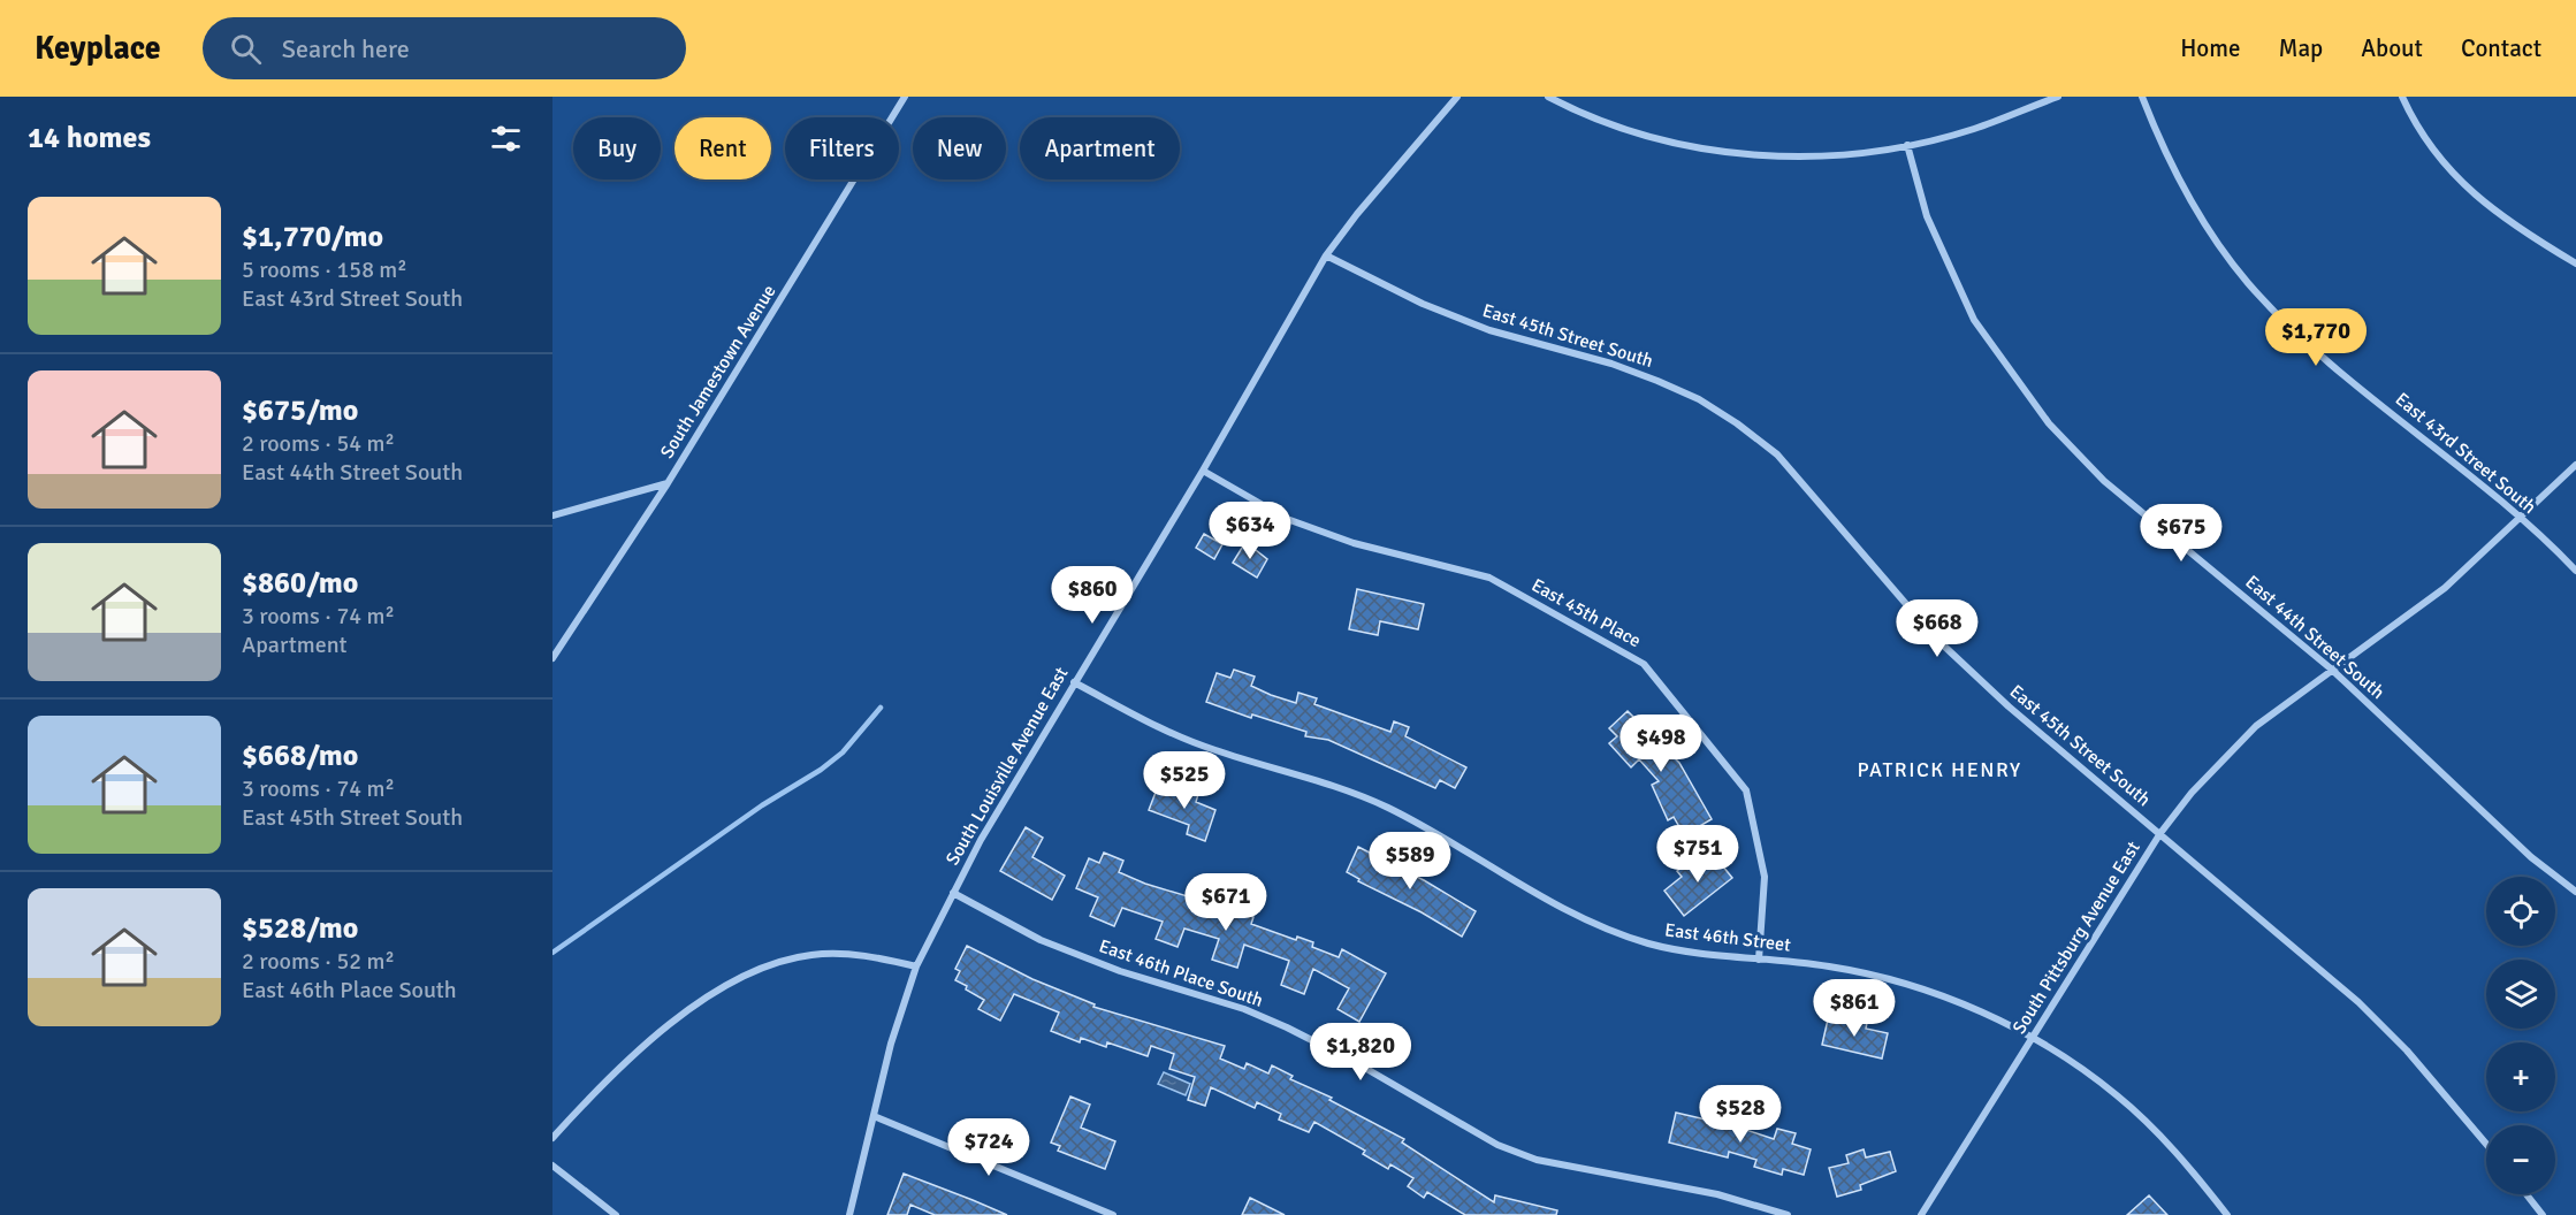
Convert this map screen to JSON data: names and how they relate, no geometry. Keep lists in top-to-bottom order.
{
  "streets": {
    "street": [
      "East 45th Street South",
      "South Jamestown Avenue",
      "East 43rd Street South",
      "East 45th Place",
      "East 44th Street South",
      "South Louisville Avenue East",
      "East 46th Street",
      "South Pittsburg Avenue East",
      "East 46th Place South"
    ]
  },
  "crossings": [
    ["East 45th Street South", "South Louisville Avenue East"],
    ["East 45th Street South", "South Pittsburg Avenue East"],
    ["East 43rd Street South", "South Pittsburg Avenue East"],
    ["East 45th Place", "South Louisville Avenue East"],
    ["East 45th Place", "East 46th Street"],
    ["East 44th Street South", "South Pittsburg Avenue East"],
    ["South Louisville Avenue East", "East 46th Street"],
    ["South Louisville Avenue East", "East 46th Place South"],
    ["East 46th Street", "South Pittsburg Avenue East"]
  ],
  "districts": ["PATRICK HENRY"],
  "page": {
    "header": "Keyplace",
    "search": "Search here",
    "nav": [
      "Home",
      "Map",
      "About",
      "Contact"
    ],
    "heading": "14 homes",
    "chip": [
      "Buy",
      "Rent",
      "Filters",
      "New",
      "Apartment"
    ],
    "list": [
      {
        "name": "$1,770/mo",
        "note": "5 rooms · 158 m² · East 43rd Street South"
      },
      {
        "name": "$675/mo",
        "note": "2 rooms · 54 m² · East 44th Street South"
      },
      {
        "name": "$860/mo",
        "note": "3 rooms · 74 m² · Apartment"
      },
      {
        "name": "$668/mo",
        "note": "3 rooms · 74 m² · East 45th Street South"
      },
      {
        "name": "$528/mo",
        "note": "2 rooms · 52 m² · East 46th Place South"
      }
    ],
    "price": [
      "$1,770",
      "$634",
      "$675",
      "$860",
      "$668",
      "$498",
      "$525",
      "$751",
      "$589",
      "$671",
      "$861",
      "$1,820",
      "$528",
      "$724"
    ],
    "map_buttons": ["+", "−"]
  }
}
